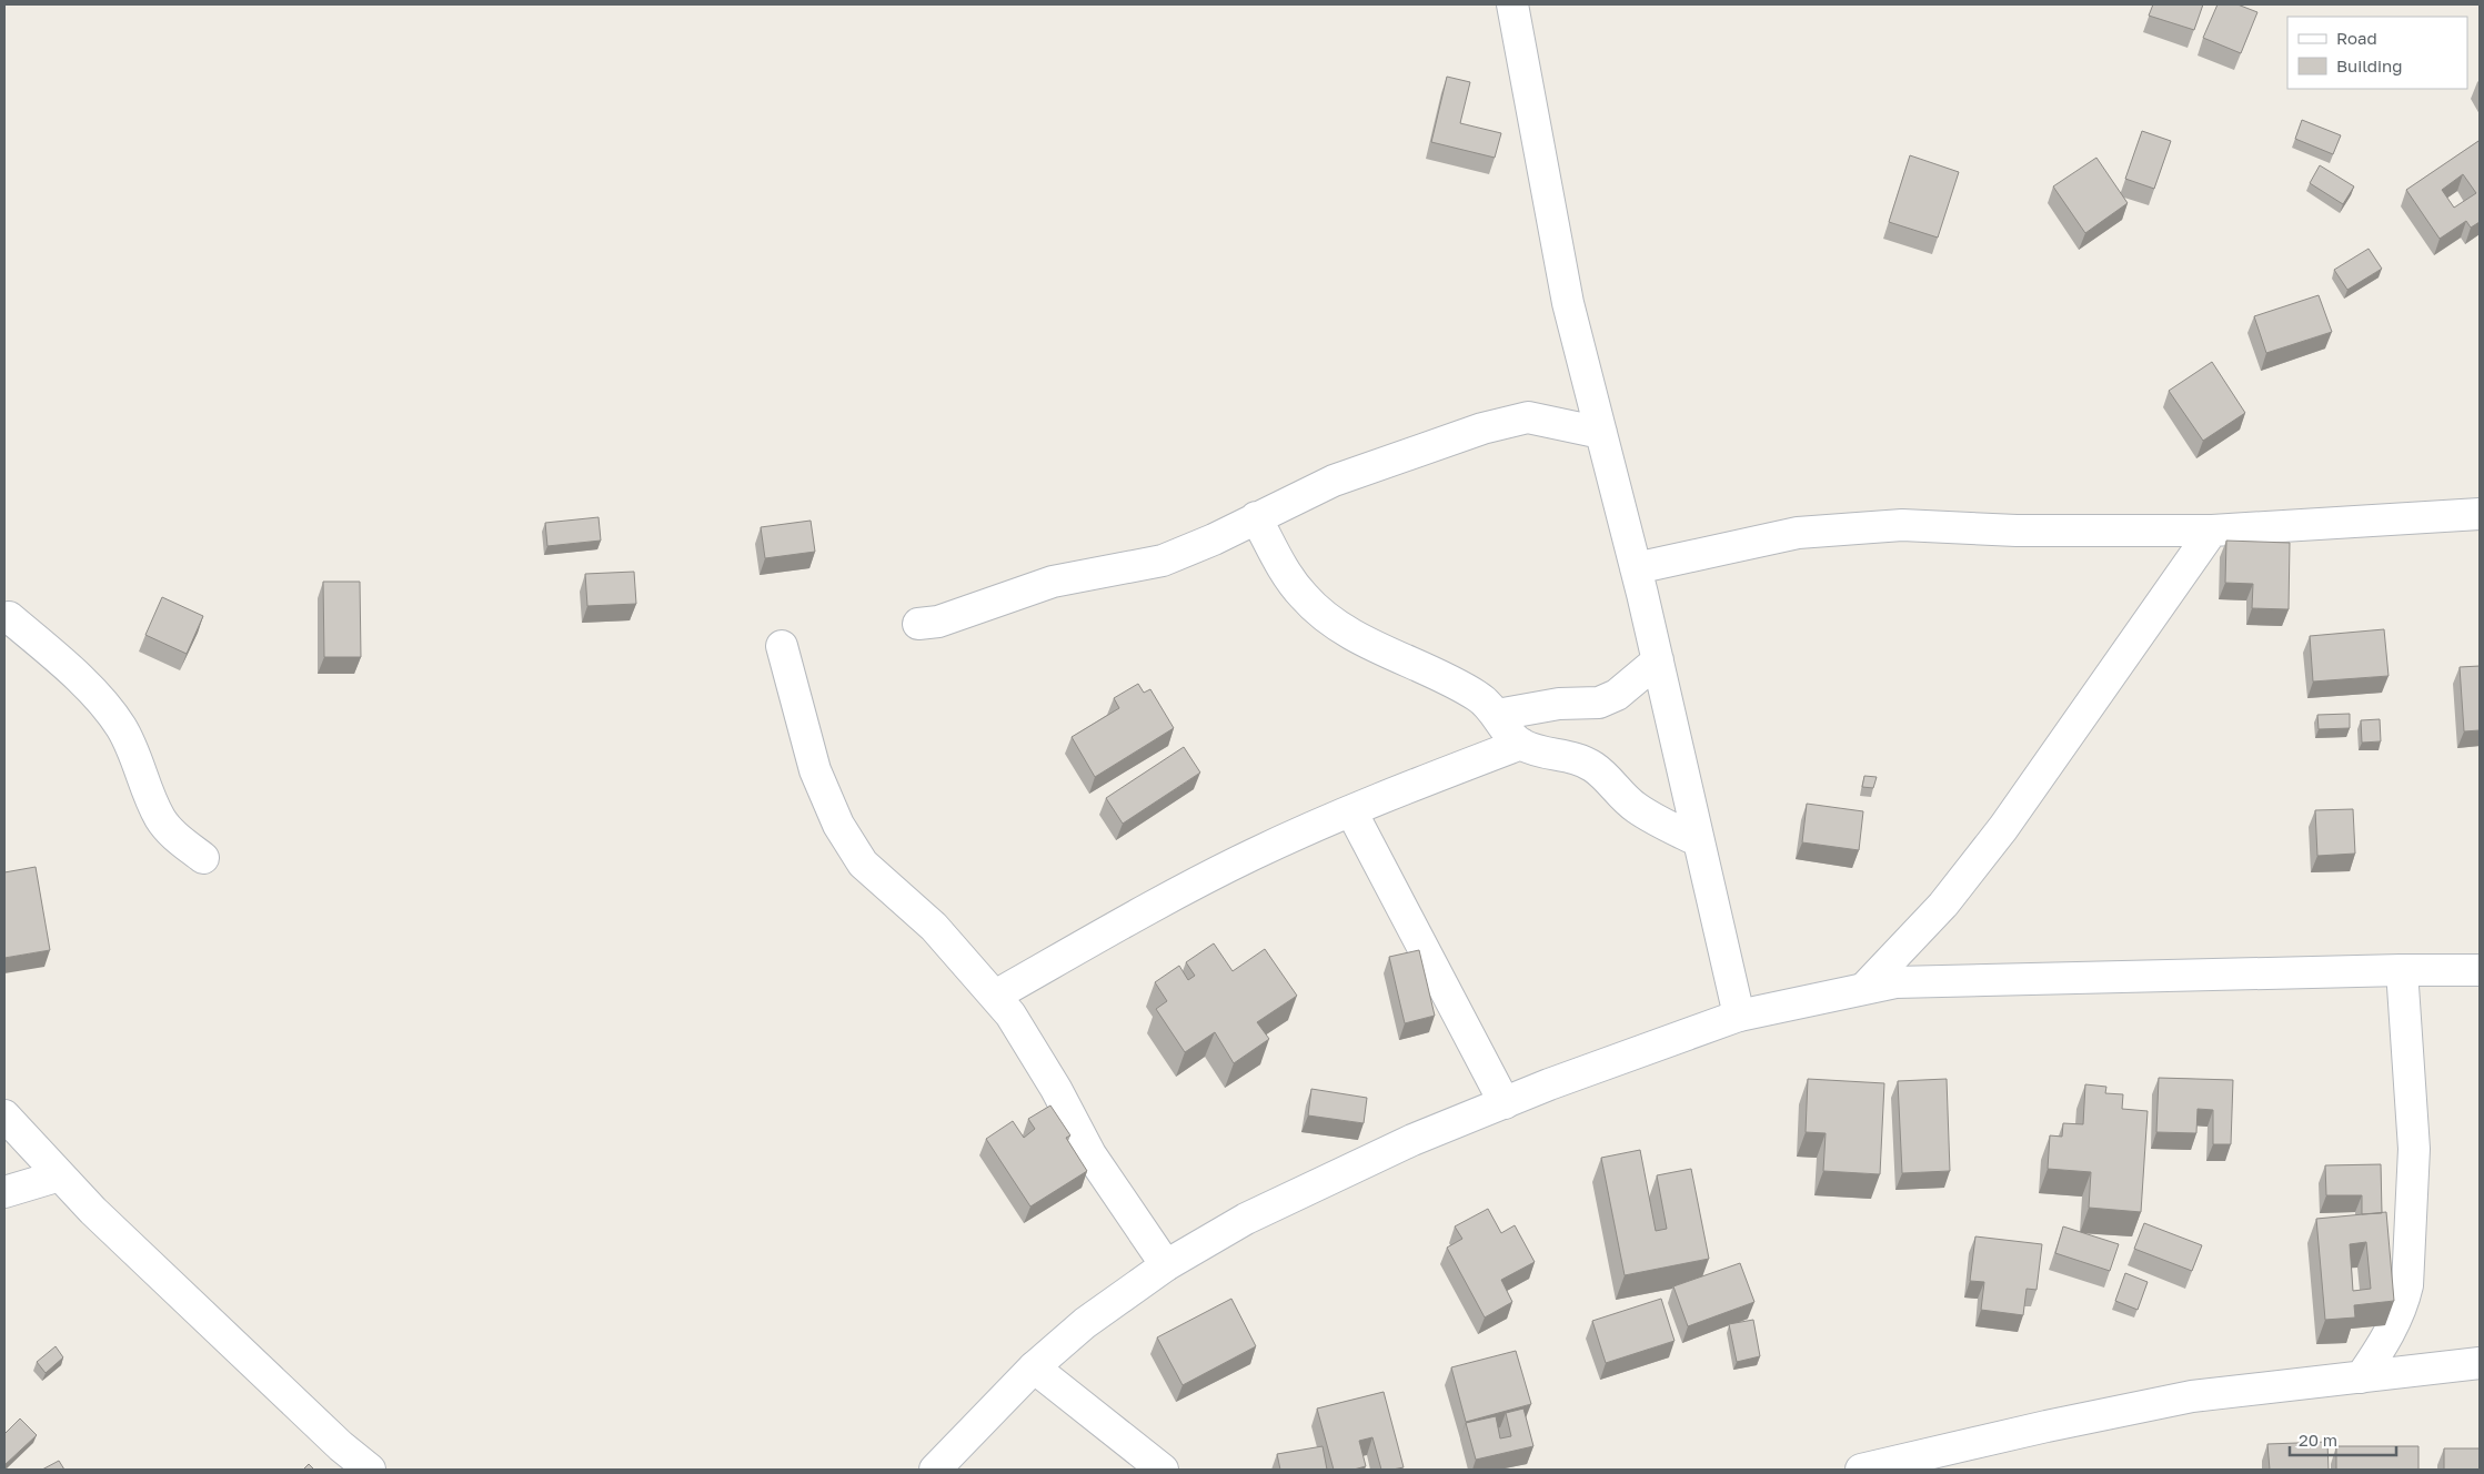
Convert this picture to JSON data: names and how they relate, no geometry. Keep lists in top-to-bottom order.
{
  "legend": ["Road", "Building"],
  "scale_bar": "20 m"
}
